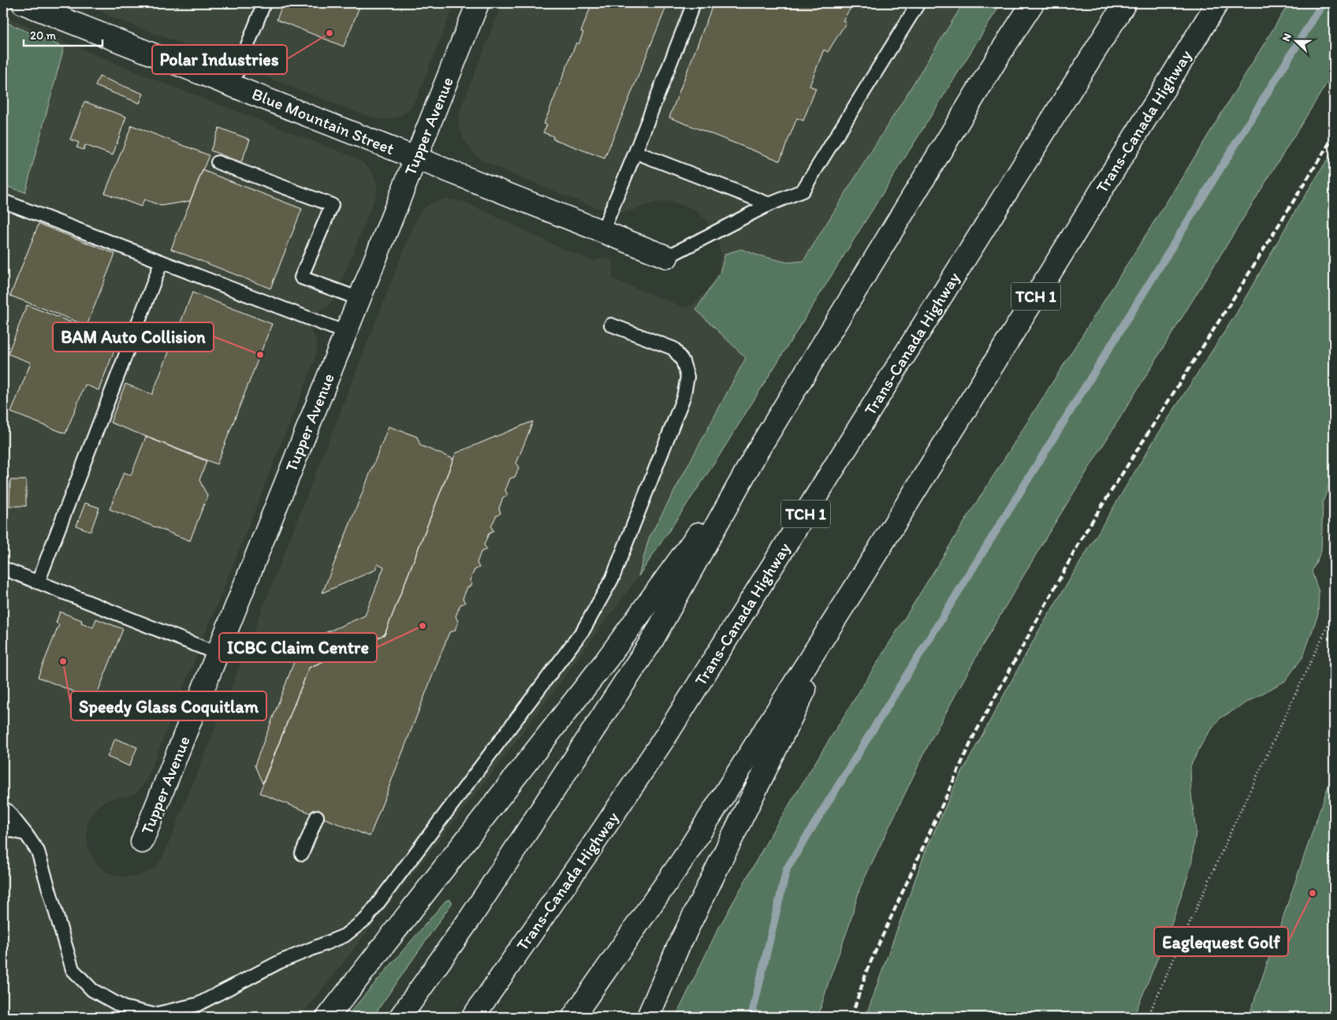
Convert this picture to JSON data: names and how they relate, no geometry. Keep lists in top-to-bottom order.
{
  "streets": {
    "main road": [
      "Blue Mountain Street",
      "Trans-Canada Highway",
      "Tupper Avenue",
      "TCH 1"
    ]
  },
  "crossings": [
    ["Blue Mountain Street", "Tupper Avenue"]
  ],
  "places": [
    "Polar Industries",
    "BAM Auto Collision",
    "ICBC Claim Centre",
    "Speedy Glass Coquitlam",
    "Eaglequest Golf"
  ],
  "scale_bar": "20 m",
  "north": "left"
}
